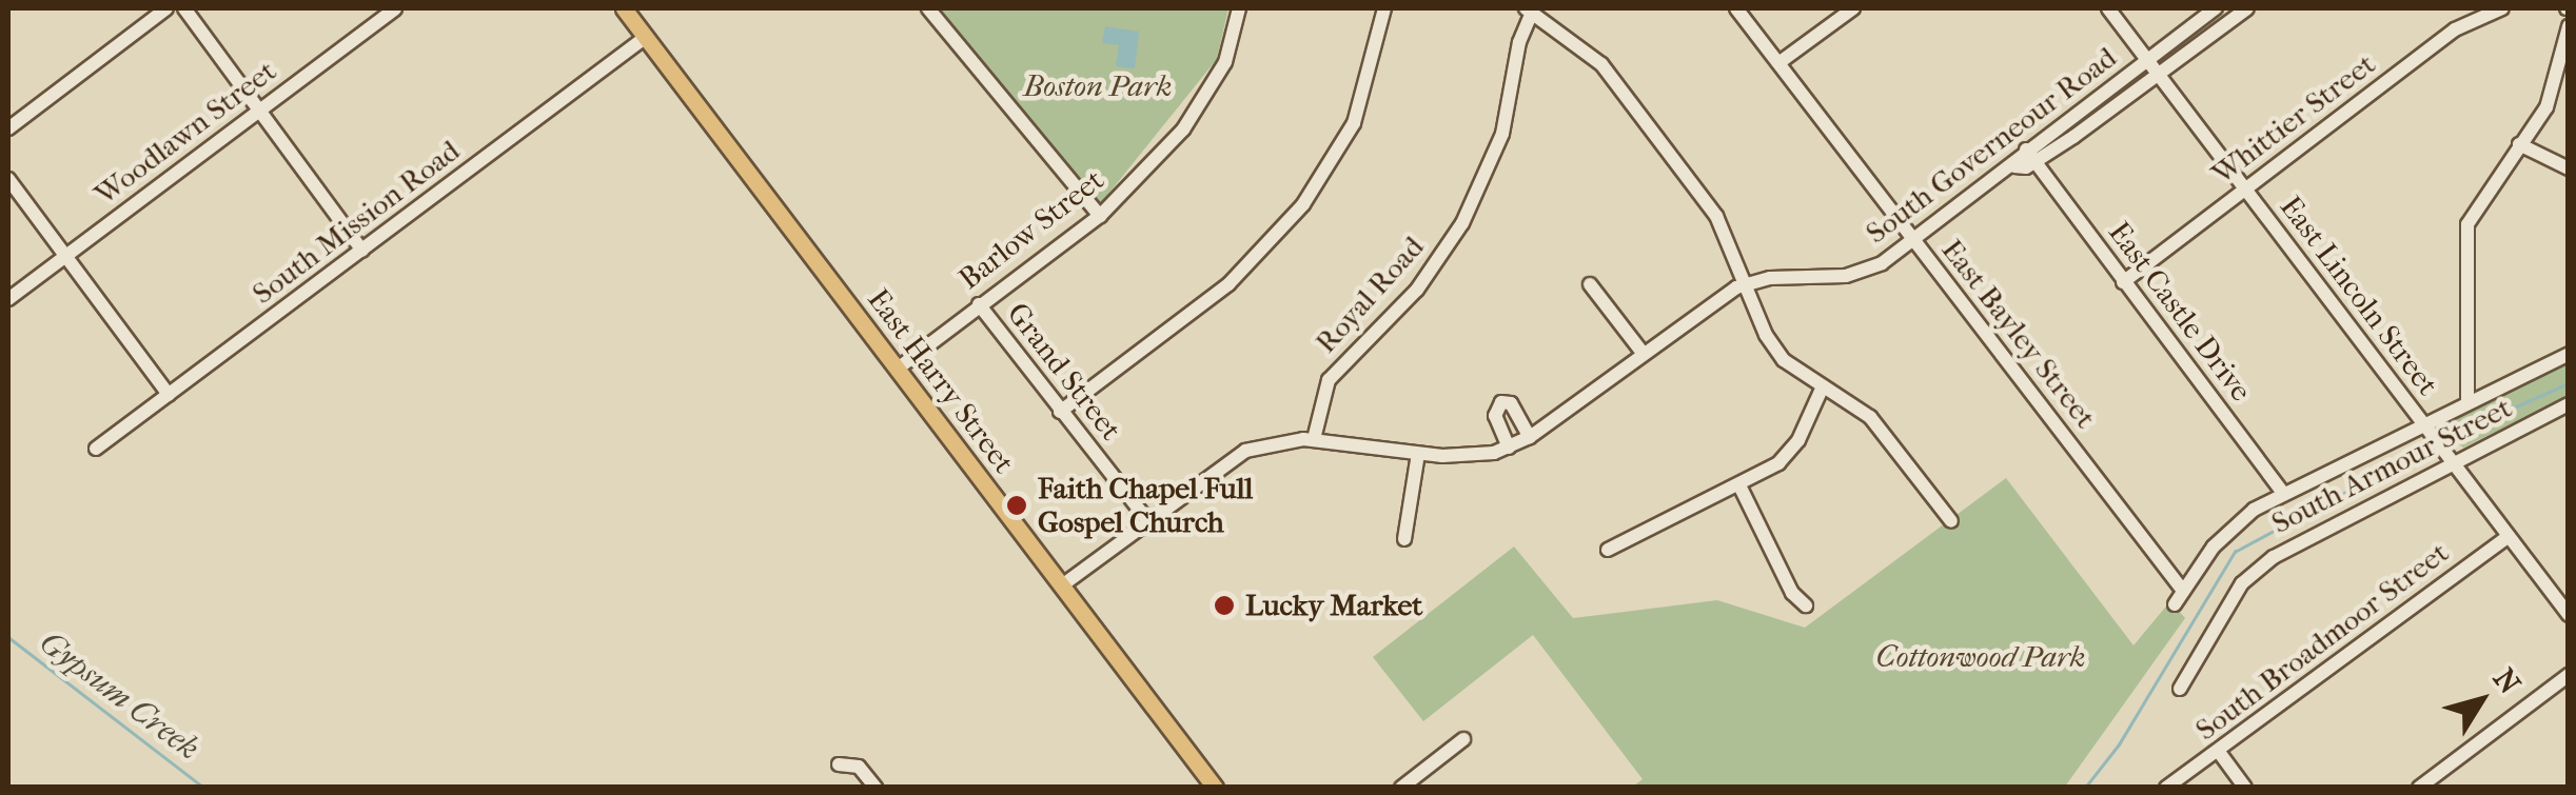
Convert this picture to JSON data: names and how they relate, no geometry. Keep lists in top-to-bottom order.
{
  "streets": {
    "main road": ["East Harry Street"],
    "street": [
      "Whittier Street",
      "Woodlawn Street",
      "South Governeour Road",
      "South Mission Road",
      "Barlow Street",
      "Royal Road",
      "East Lincoln Street",
      "East Castle Drive",
      "East Bayley Street",
      "Grand Street",
      "South Armour Street",
      "South Broadmoor Street"
    ]
  },
  "crossings": [
    ["Whittier Street", "East Lincoln Street"],
    ["Whittier Street", "East Castle Drive"],
    ["South Governeour Road", "Royal Road"],
    ["South Governeour Road", "East Lincoln Street"],
    ["South Governeour Road", "East Castle Drive"],
    ["South Governeour Road", "East Bayley Street"],
    ["South Governeour Road", "Grand Street"],
    ["South Governeour Road", "East Harry Street"],
    ["South Mission Road", "East Harry Street"],
    ["Barlow Street", "Grand Street"],
    ["Barlow Street", "East Harry Street"],
    ["East Lincoln Street", "South Armour Street"],
    ["East Lincoln Street", "South Broadmoor Street"],
    ["East Castle Drive", "South Armour Street"],
    ["East Bayley Street", "South Armour Street"]
  ],
  "water": ["Gypsum Creek"],
  "parks": ["Boston Park", "Cottonwood Park"],
  "places": ["Faith Chapel Full Gospel Church", "Lucky Market"],
  "north": "top right"
}
